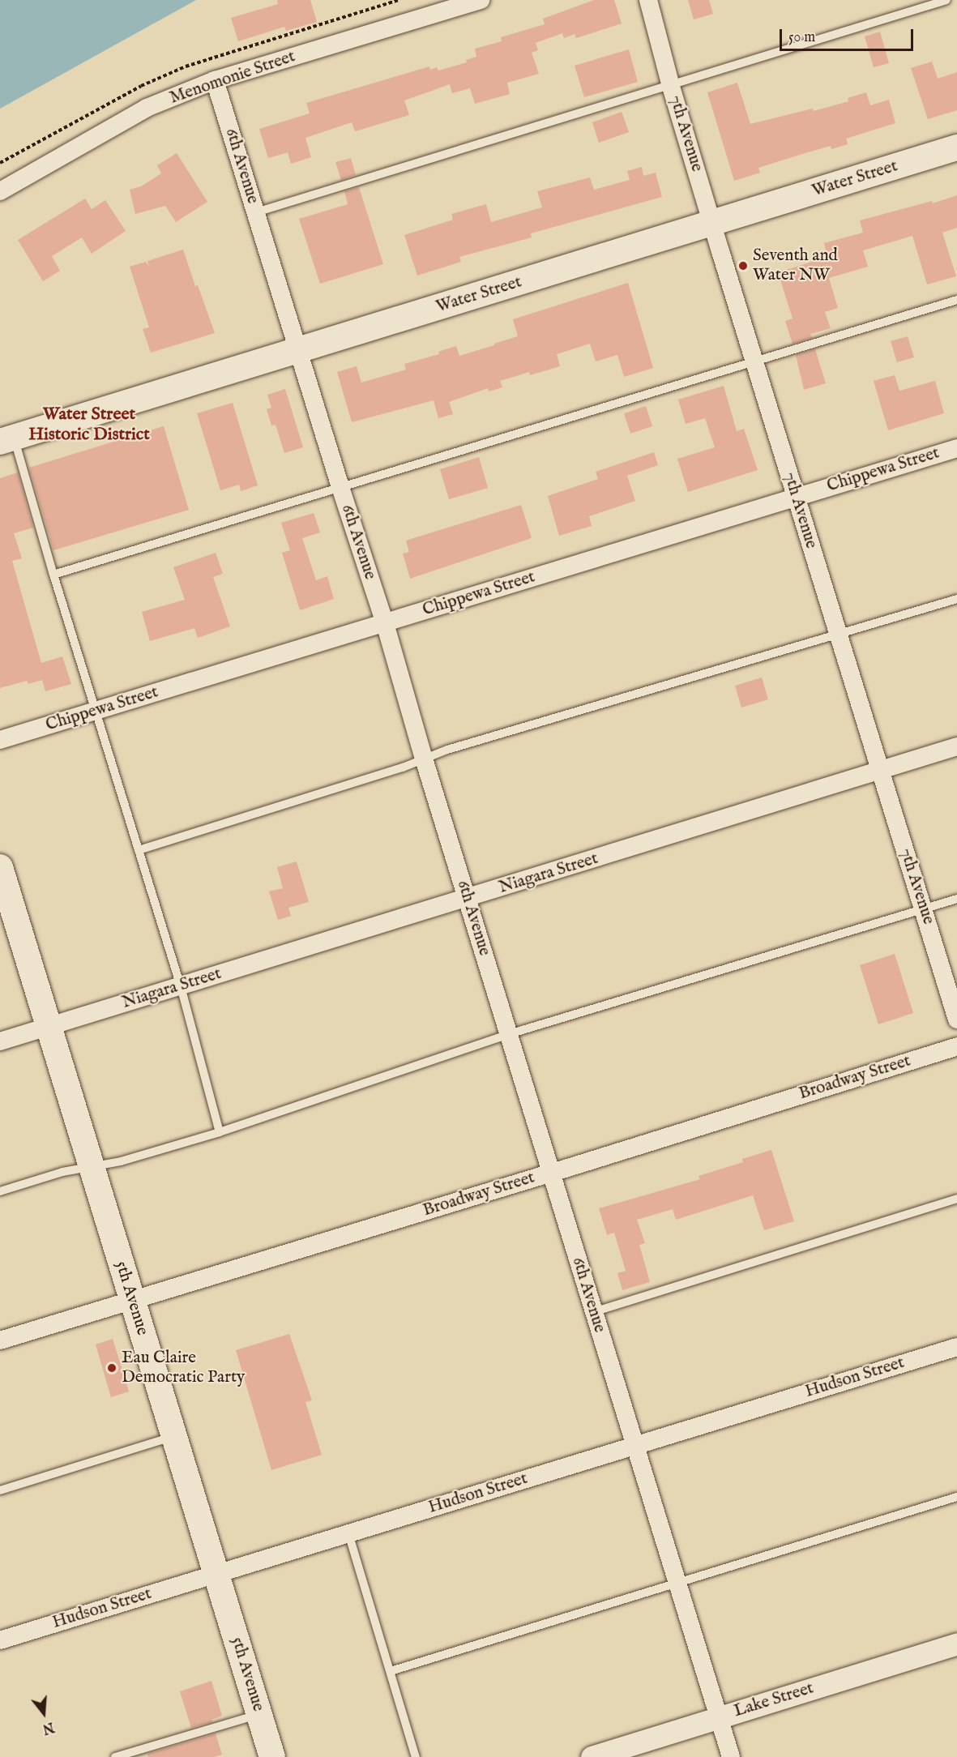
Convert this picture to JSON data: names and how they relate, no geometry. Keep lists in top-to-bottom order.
{
  "streets": {
    "main road": ["Water Street", "5th Avenue"],
    "street": [
      "Menomonie Street",
      "7th Avenue",
      "6th Avenue",
      "Chippewa Street",
      "Niagara Street",
      "Broadway Street",
      "Hudson Street",
      "Lake Street"
    ]
  },
  "crossings": [
    ["Menomonie Street", "6th Avenue"],
    ["7th Avenue", "Water Street"],
    ["7th Avenue", "Chippewa Street"],
    ["7th Avenue", "Niagara Street"],
    ["6th Avenue", "Water Street"],
    ["6th Avenue", "Chippewa Street"],
    ["6th Avenue", "Niagara Street"],
    ["6th Avenue", "Broadway Street"],
    ["6th Avenue", "Hudson Street"],
    ["6th Avenue", "Lake Street"],
    ["Niagara Street", "5th Avenue"],
    ["Broadway Street", "5th Avenue"],
    ["5th Avenue", "Hudson Street"]
  ],
  "districts": ["Water Street Historic District"],
  "places": ["Seventh and Water NW", "Eau Claire Democratic Party"],
  "scale_bar": "50 m",
  "north": "bottom"
}
